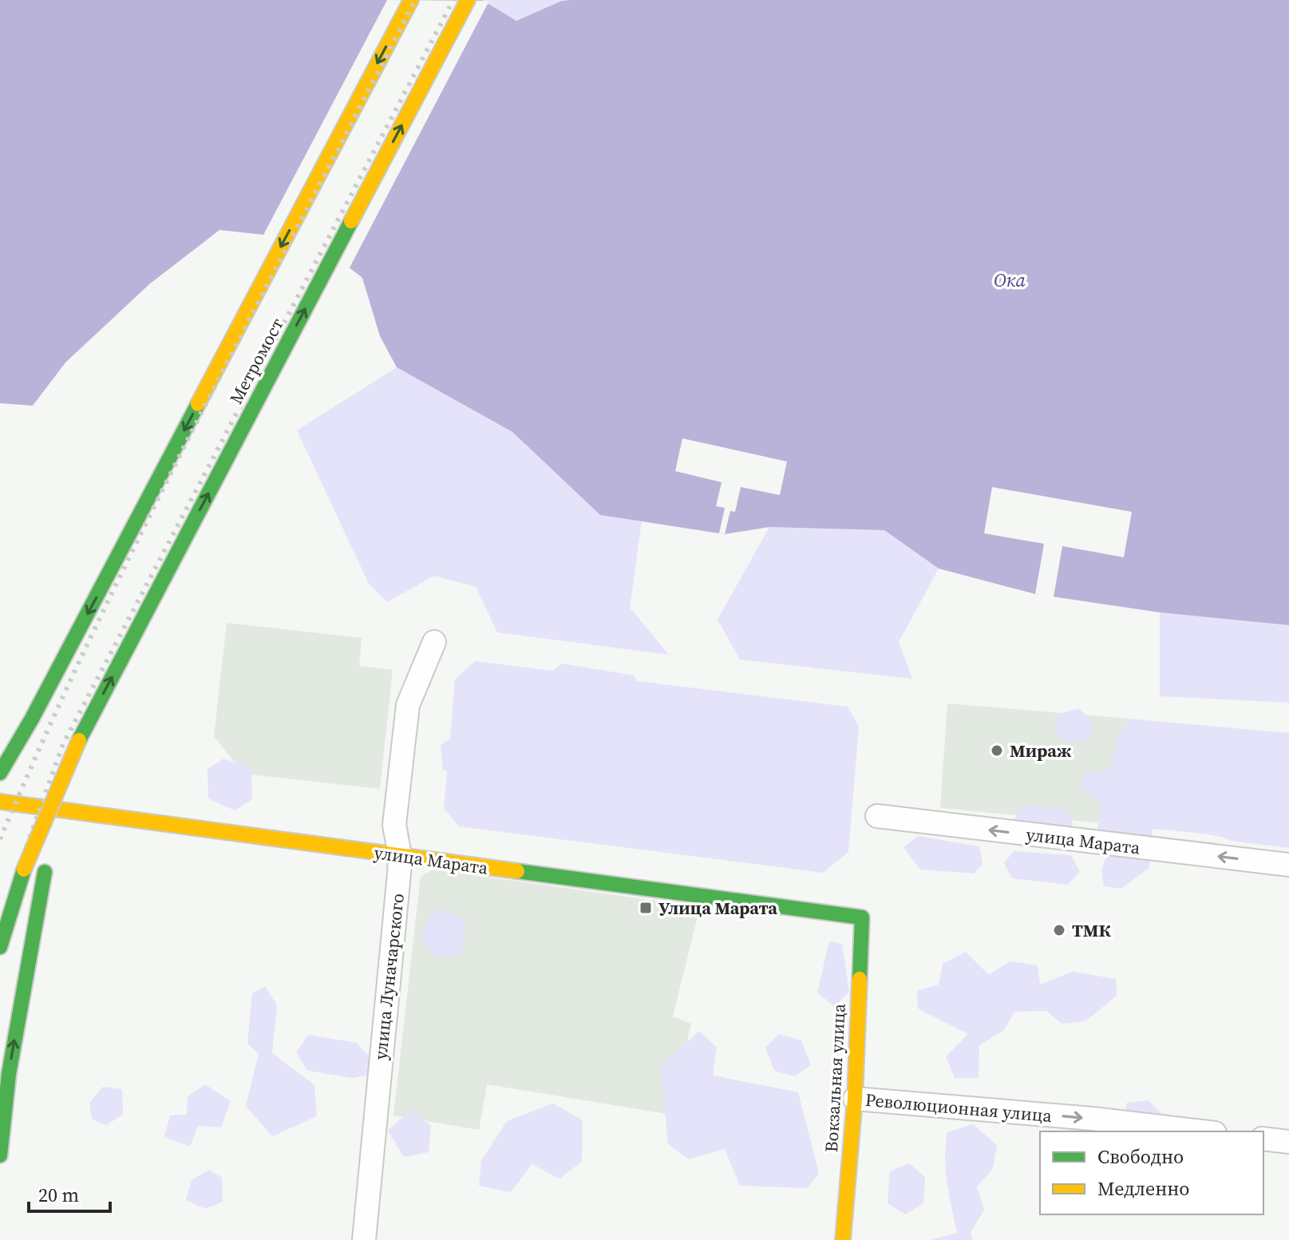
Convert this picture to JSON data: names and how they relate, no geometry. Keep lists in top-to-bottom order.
{
  "streets": {
    "main road": ["Метромост", "улица Марата", "Вокзальная улица"],
    "street": ["улица Луначарского", "Революционная улица"]
  },
  "crossings": [
    ["улица Марата", "улица Луначарского"],
    ["улица Марата", "Вокзальная улица"],
    ["Вокзальная улица", "Революционная улица"]
  ],
  "one_way": ["Революционная улица"],
  "water": ["Ока"],
  "places": {
    "other": ["Мираж", "ТМК"],
    "transit": ["Улица Марата"]
  },
  "legend": ["Свободно", "Медленно"],
  "scale_bar": "20 m"
}
